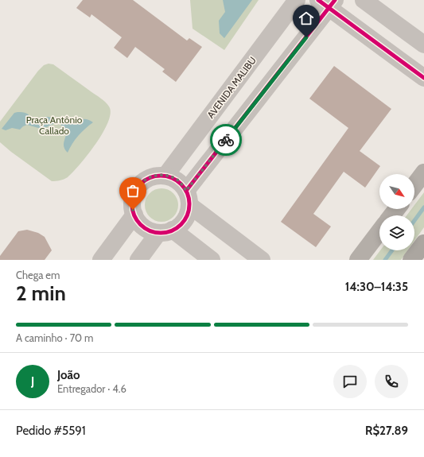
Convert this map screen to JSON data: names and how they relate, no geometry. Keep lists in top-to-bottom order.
{
  "streets": {
    "street": ["AVENIDA MALIBU"]
  },
  "parks": ["Praça Antônio Callado"],
  "north": "bottom right",
  "page": {
    "heading": ["2 min", "Chega em", "14:30–14:35"],
    "panel": [
      "João",
      "Entregador · 4.6",
      "Pedido #5591",
      "R$27.89"
    ],
    "bar": "A caminho · 70 m",
    "round": "J"
  }
}
